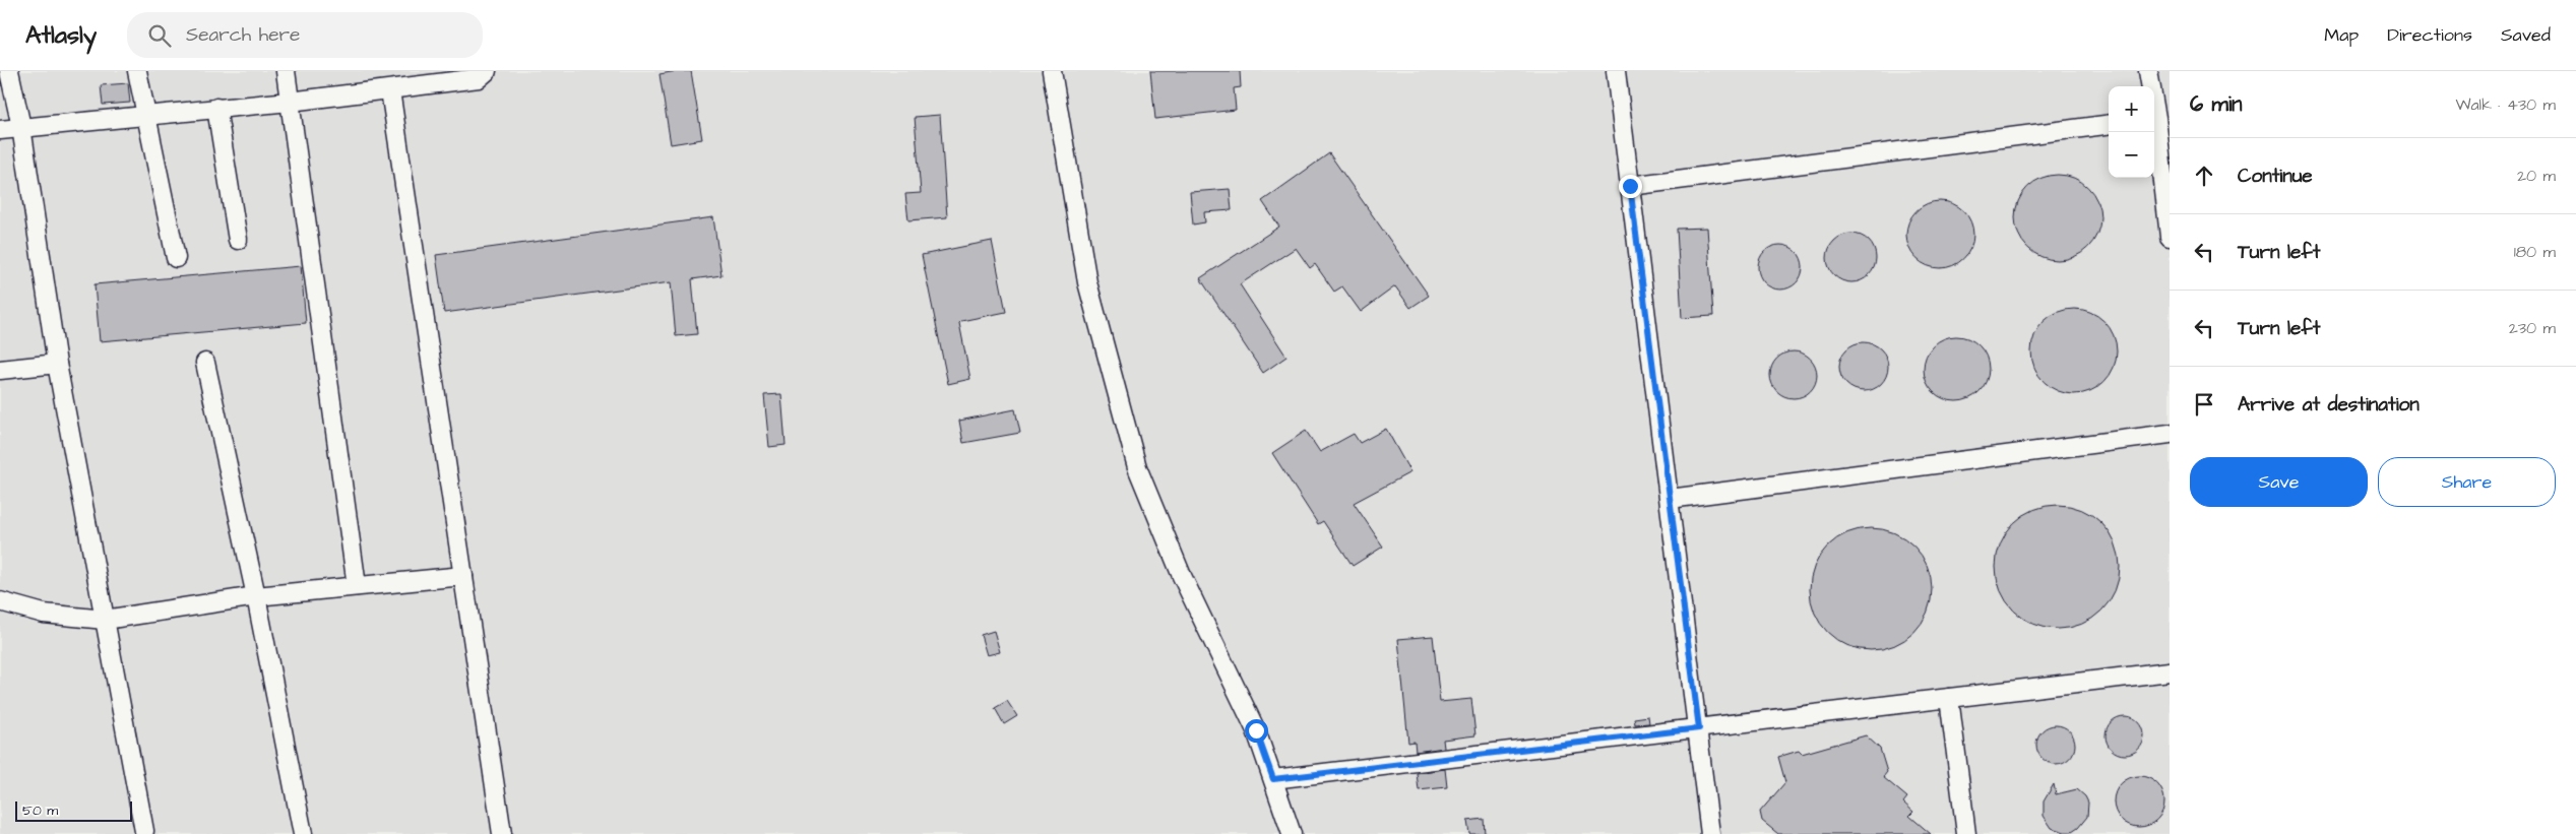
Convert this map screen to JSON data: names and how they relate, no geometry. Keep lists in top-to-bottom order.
{
  "scale_bar": "50 m",
  "page": {
    "header": "Atlasly",
    "search": "Search here",
    "nav": ["Map", "Directions", "Saved"],
    "heading": ["6 min", "Walk · 430 m"],
    "map_buttons": ["+", "−"],
    "list": [
      ["Continue", "20 m"],
      ["Turn left", "180 m"],
      ["Turn left", "230 m"],
      "Arrive at destination"
    ],
    "buttons": ["Save", "Share"],
    "scale": "50 m"
  }
}
